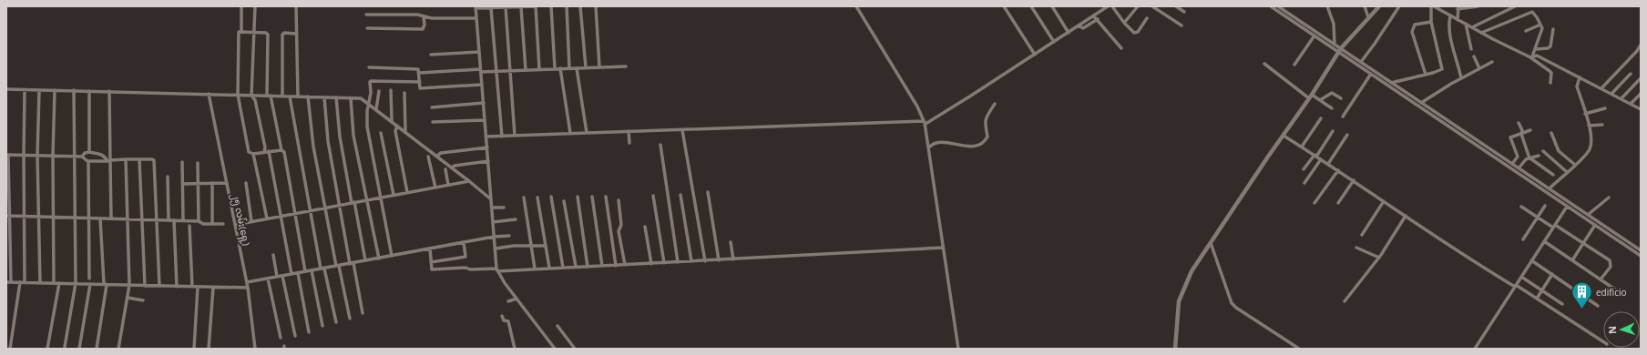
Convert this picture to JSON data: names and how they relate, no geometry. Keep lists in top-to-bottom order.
{
  "streets": {
    "street": ["၂၅ လမ်း(ရှေ့)"]
  },
  "places": {
    "building": ["edificio"]
  },
  "north": "left"
}
